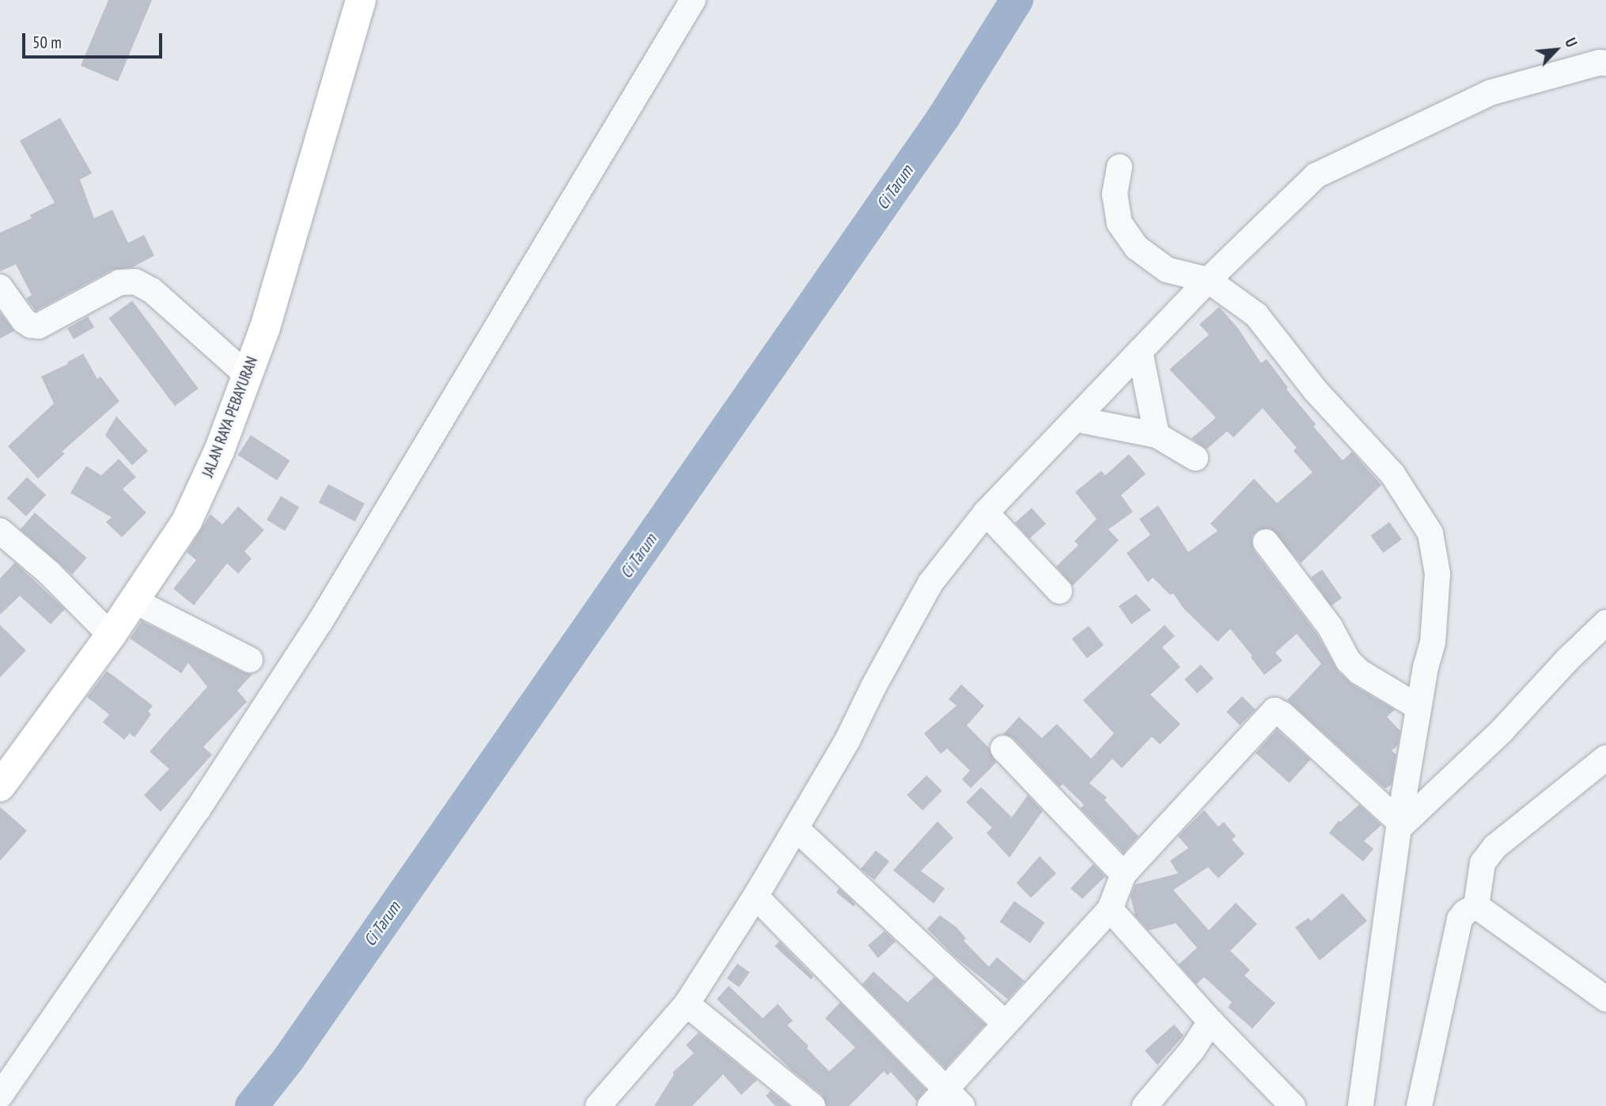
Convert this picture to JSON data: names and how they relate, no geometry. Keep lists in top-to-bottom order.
{
  "streets": {
    "main road": ["JALAN RAYA PEBAYURAN"]
  },
  "water": ["Ci Tarum"],
  "scale_bar": "50 m",
  "north": "top right"
}
